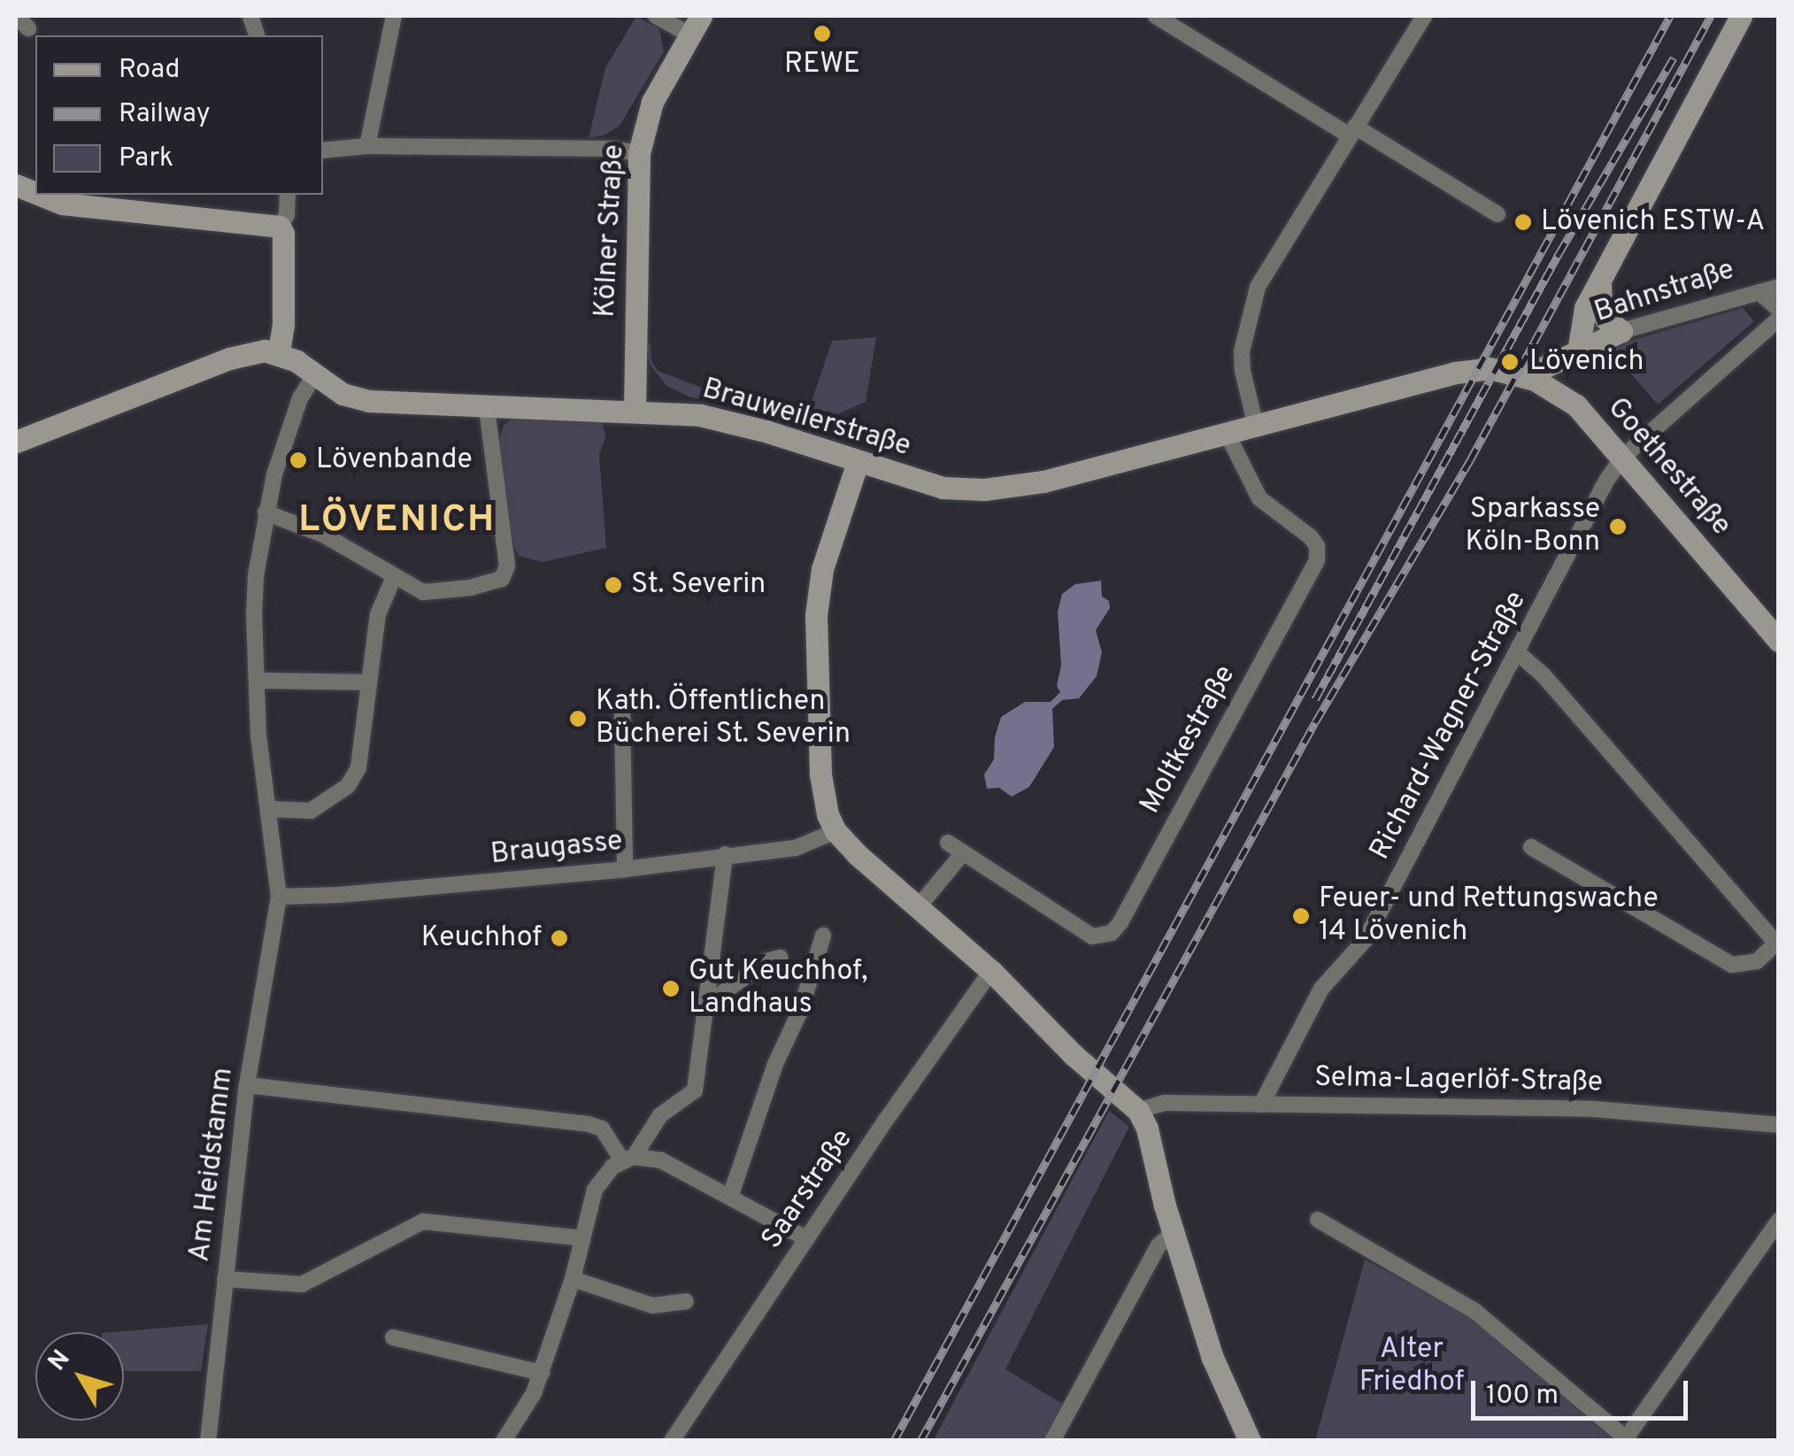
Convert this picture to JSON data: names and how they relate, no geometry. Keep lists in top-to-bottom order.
{
  "streets": {
    "street": [
      "Kölner Straße",
      "Bahnstraße",
      "Brauweilerstraße",
      "Goethestraße",
      "Richard-Wagner-Straße",
      "Moltkestraße",
      "Braugasse",
      "Selma-Lagerlöf-Straße",
      "Am Heidstamm",
      "Saarstraße"
    ]
  },
  "crossings": [
    ["Kölner Straße", "Brauweilerstraße"],
    ["Bahnstraße", "Goethestraße"],
    ["Brauweilerstraße", "Goethestraße"],
    ["Brauweilerstraße", "Moltkestraße"],
    ["Brauweilerstraße", "Am Heidstamm"],
    ["Goethestraße", "Richard-Wagner-Straße"],
    ["Richard-Wagner-Straße", "Selma-Lagerlöf-Straße"],
    ["Braugasse", "Am Heidstamm"]
  ],
  "districts": ["LÖVENICH"],
  "parks": ["Alter Friedhof"],
  "places": [
    "REWE",
    "Lövenich ESTW-A",
    "Lövenich",
    "Lövenbande",
    "Sparkasse Köln-Bonn",
    "St. Severin",
    "Kath. Öffentlichen Bücherei St. Severin",
    "Feuer- und Rettungswache 14 Lövenich",
    "Keuchhof",
    "Gut Keuchhof, Landhaus"
  ],
  "legend": ["Road", "Railway", "Park"],
  "scale_bar": "100 m",
  "north": "top left"
}
